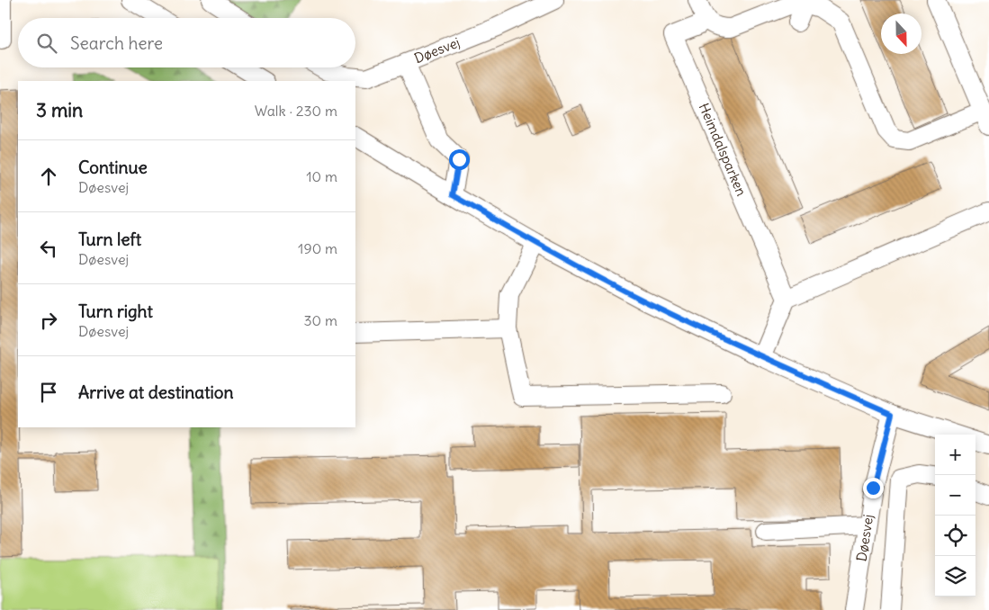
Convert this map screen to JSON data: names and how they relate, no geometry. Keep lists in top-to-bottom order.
{
  "streets": {
    "street": ["Døesvej", "Heimdalsparken"]
  },
  "north": "bottom",
  "page": {
    "search": "Search here",
    "heading": ["3 min", "Walk · 230 m"],
    "list": [
      ["Continue", "Døesvej", "10 m"],
      ["Turn left", "Døesvej", "190 m"],
      ["Turn right", "Døesvej", "30 m"],
      "Arrive at destination"
    ],
    "map_buttons": ["+", "−"]
  }
}
